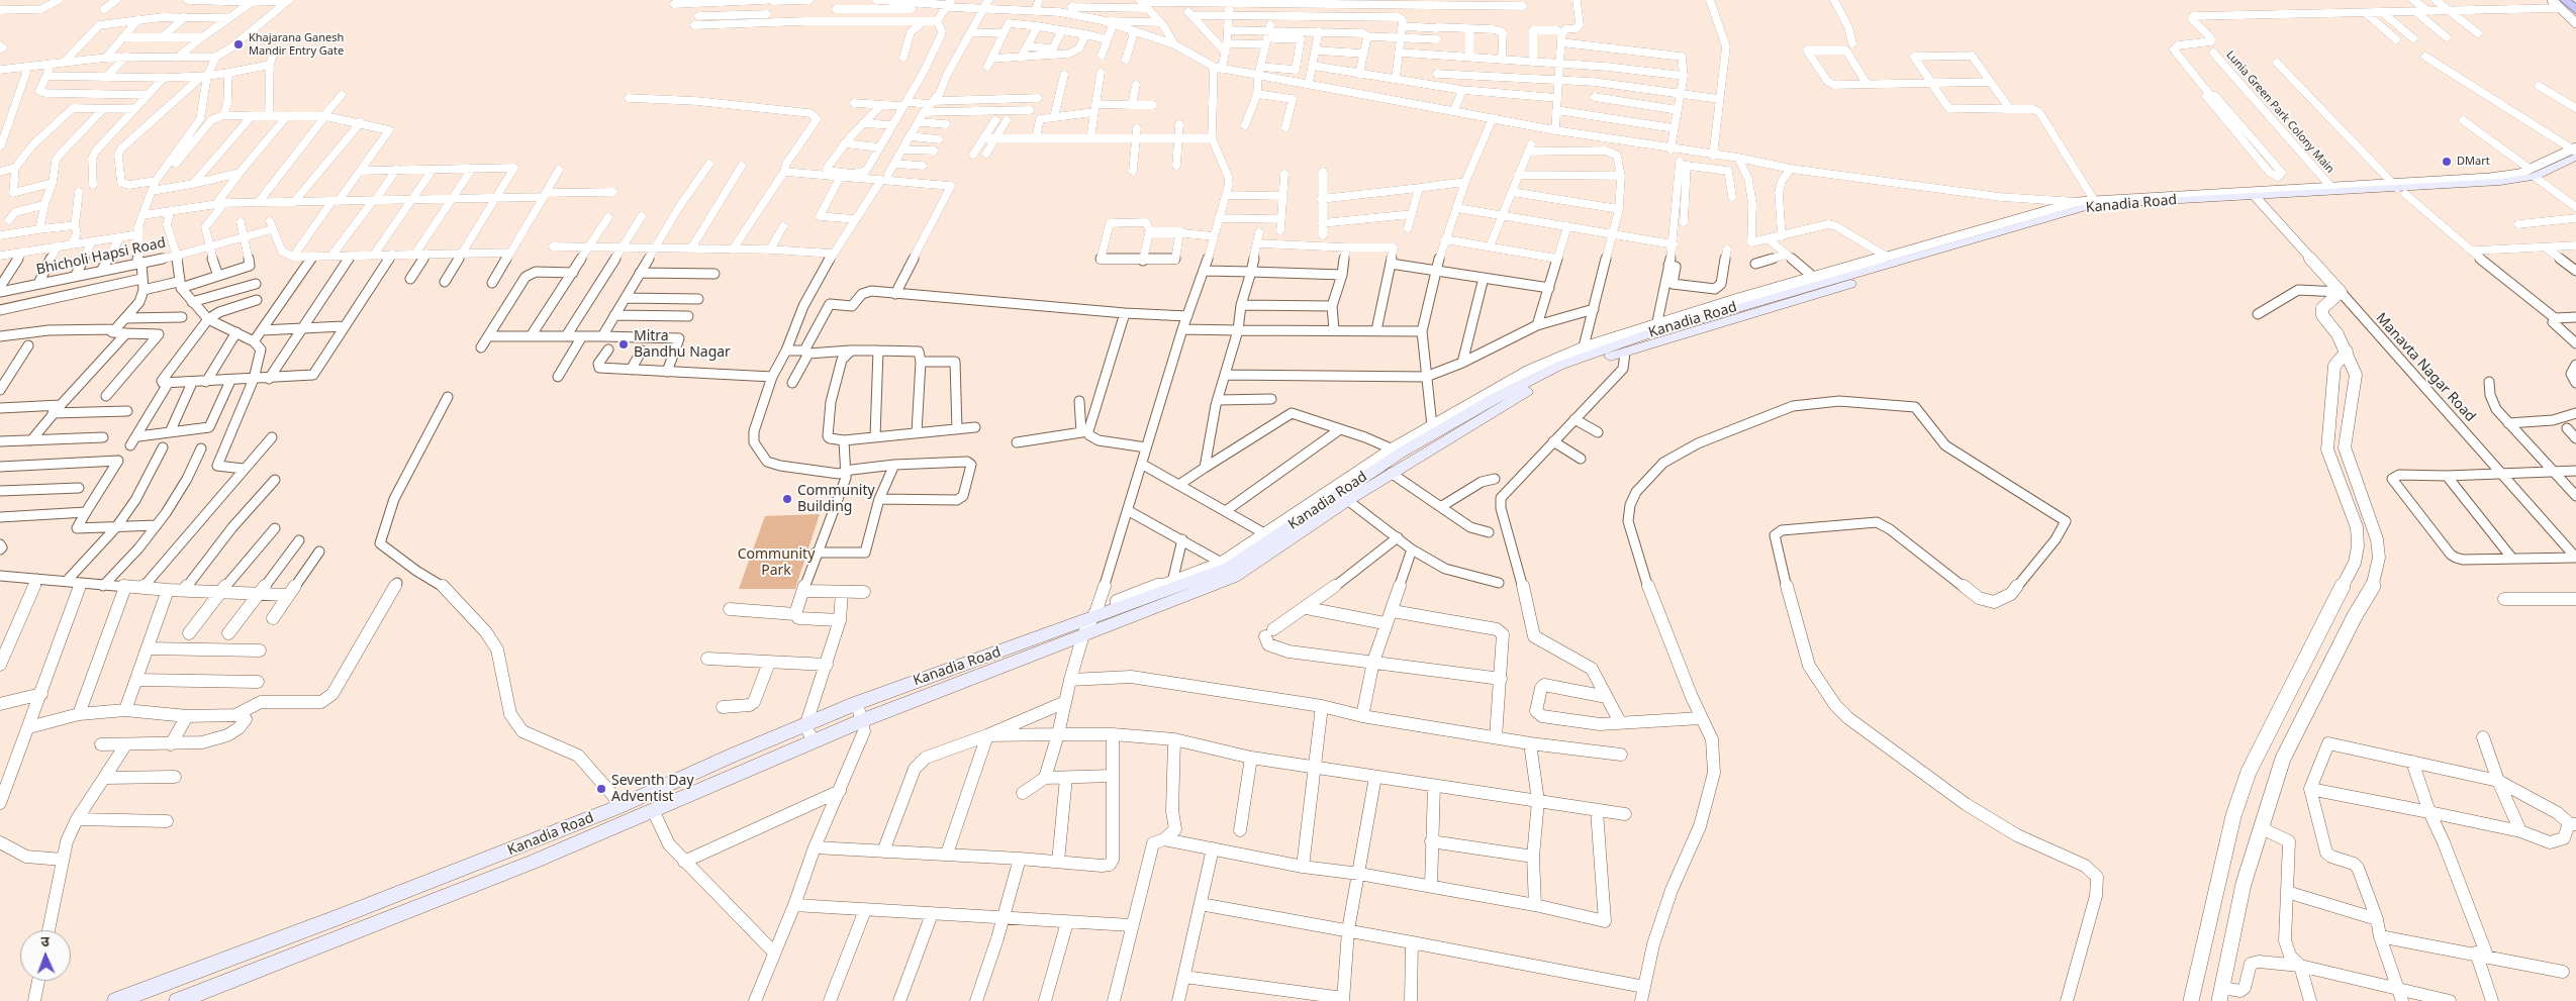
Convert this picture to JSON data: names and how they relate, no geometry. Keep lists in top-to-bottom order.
{
  "streets": {
    "main road": ["Kanadia Road"],
    "street": ["Lunia Green Park Colony Main", "Bhicholi Hapsi Road", "Manavta Nagar Road"]
  },
  "crossings": [
    ["Kanadia Road", "Manavta Nagar Road"]
  ],
  "parks": ["Community Park"],
  "places": [
    "Khajarana Ganesh Mandir Entry Gate",
    "DMart",
    "Mitra Bandhu Nagar",
    "Community Building",
    "Seventh Day Adventist"
  ],
  "north": "top"
}
